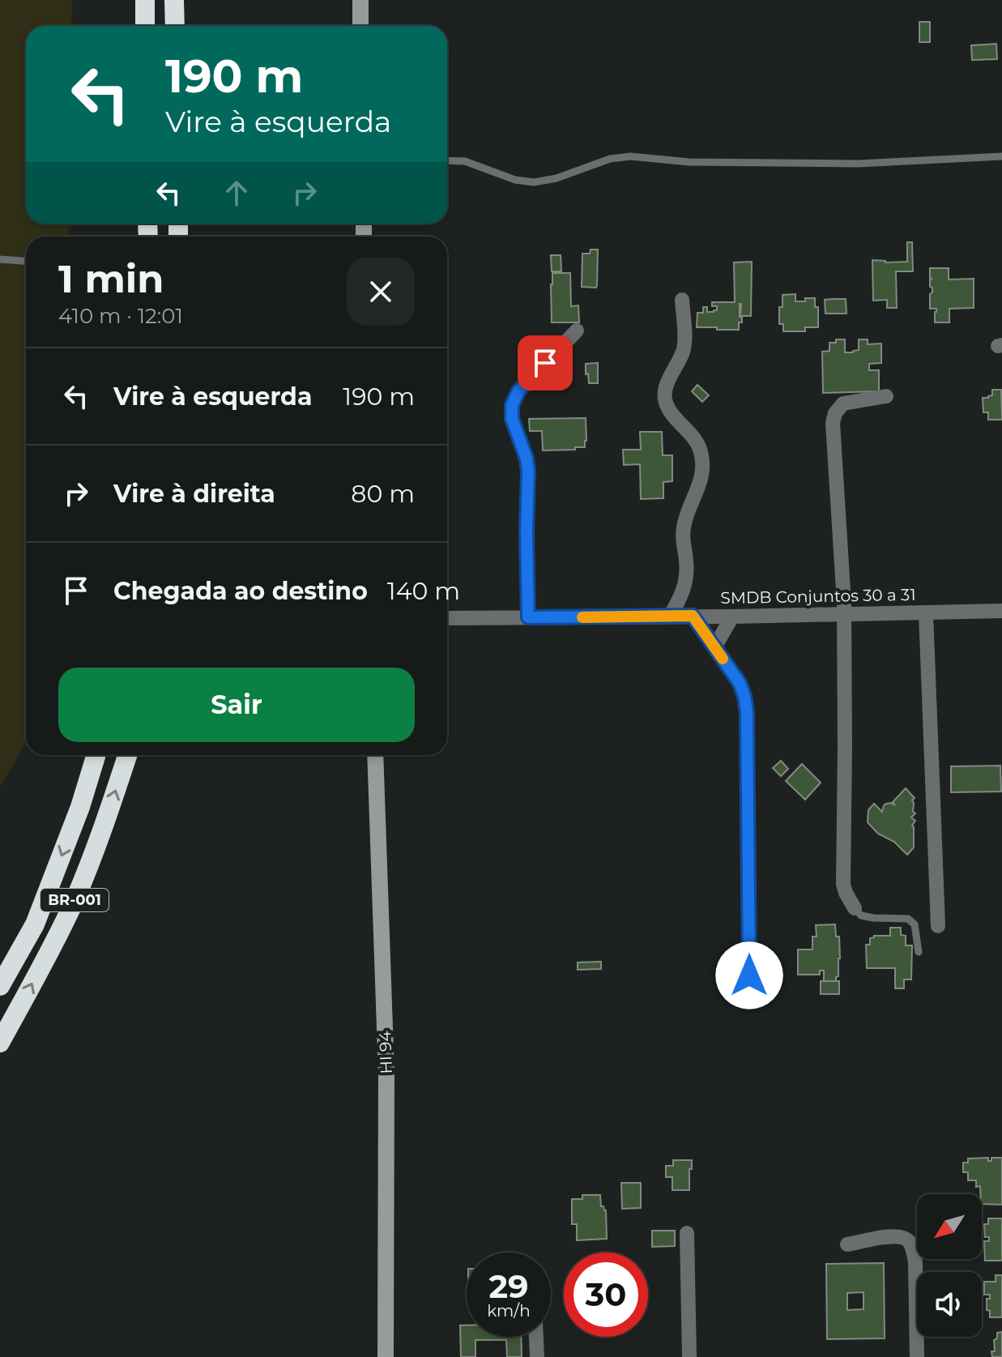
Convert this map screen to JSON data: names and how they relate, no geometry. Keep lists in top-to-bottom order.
{
  "streets": {
    "highway": ["BR-001"],
    "street": ["SMDB Conjuntos 30 a 31", "HI 94"]
  },
  "north": "bottom left",
  "page": {
    "turn": ["190 m", "Vire à esquerda"],
    "heading": ["1 min", "410 m · 12:01"],
    "list": [
      {
        "name": "Vire à esquerda",
        "value": "190 m"
      },
      {
        "name": "Vire à direita",
        "value": "80 m"
      },
      {
        "name": "Chegada ao destino",
        "value": "140 m"
      }
    ],
    "buttons": "Sair",
    "speed": "29 km/h",
    "limit": "30"
  }
}
